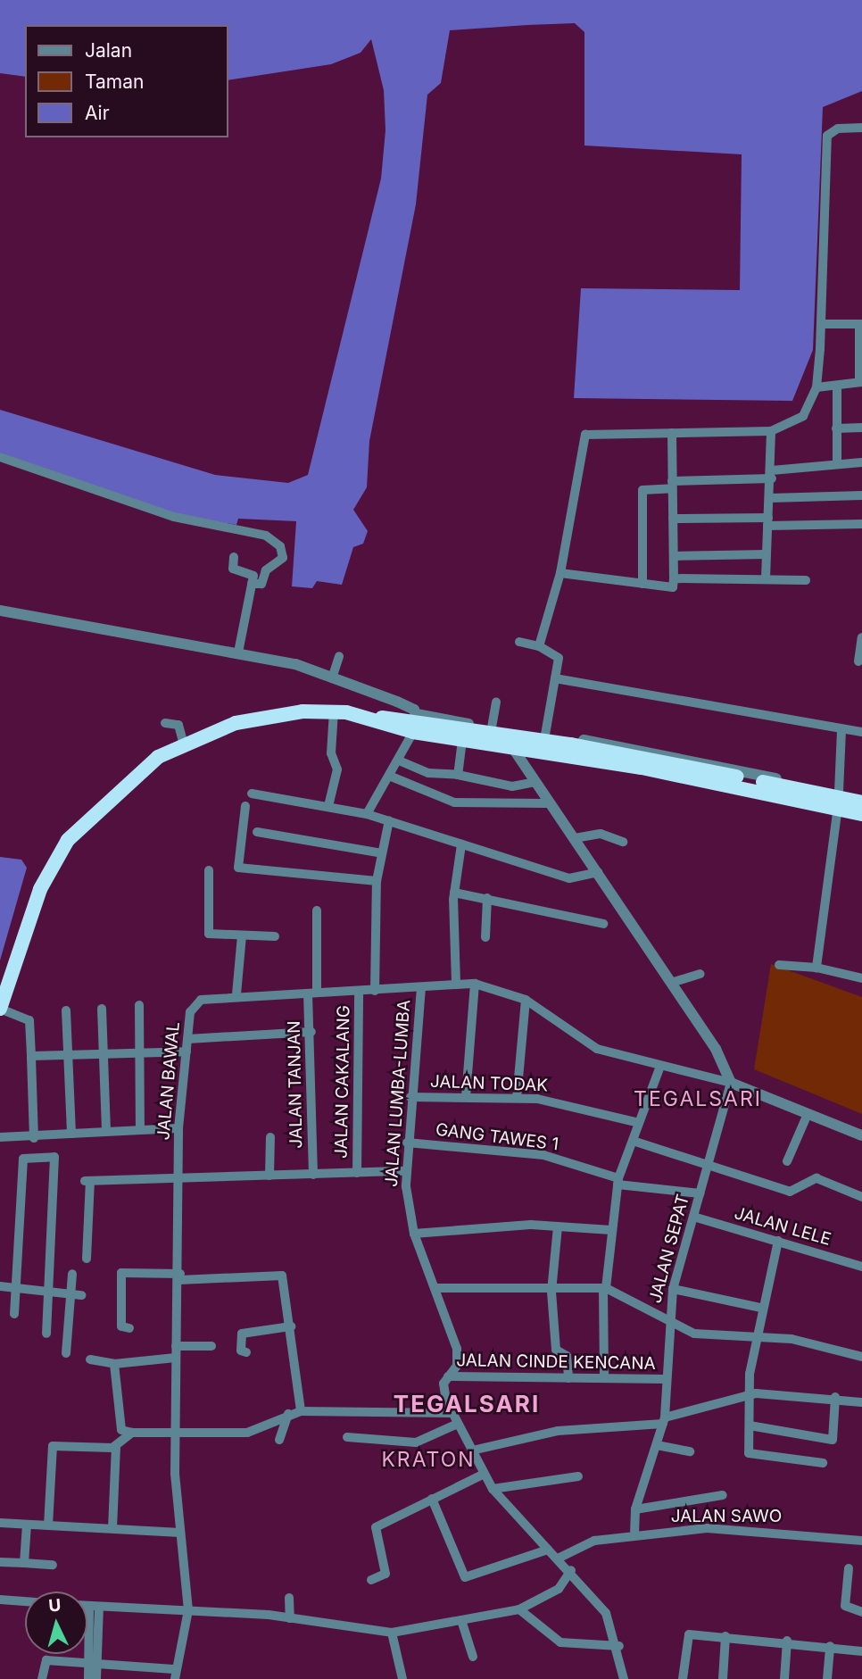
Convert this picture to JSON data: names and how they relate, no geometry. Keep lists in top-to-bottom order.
{
  "streets": {
    "street": [
      "JALAN BAWAL",
      "JALAN CAKALANG",
      "JALAN TODAK",
      "JALAN TANJAN",
      "JALAN LUMBA-LUMBA",
      "GANG TAWES 1",
      "JALAN LELE",
      "JALAN SEPAT",
      "JALAN CINDE KENCANA",
      "JALAN SAWO"
    ]
  },
  "crossings": [
    ["JALAN BAWAL", "JALAN CAKALANG"],
    ["JALAN BAWAL", "JALAN TANJAN"],
    ["JALAN BAWAL", "JALAN LUMBA-LUMBA"],
    ["JALAN BAWAL", "JALAN SEPAT"],
    ["JALAN TODAK", "JALAN LUMBA-LUMBA"],
    ["JALAN LUMBA-LUMBA", "GANG TAWES 1"],
    ["JALAN LUMBA-LUMBA", "JALAN CINDE KENCANA"],
    ["GANG TAWES 1", "JALAN SEPAT"],
    ["JALAN LELE", "JALAN SEPAT"],
    ["JALAN SEPAT", "JALAN CINDE KENCANA"],
    ["JALAN SEPAT", "JALAN SAWO"]
  ],
  "districts": ["TEGALSARI", "TEGALSARI", "KRATON"],
  "legend": ["Jalan", "Taman", "Air"],
  "north": "top"
}
